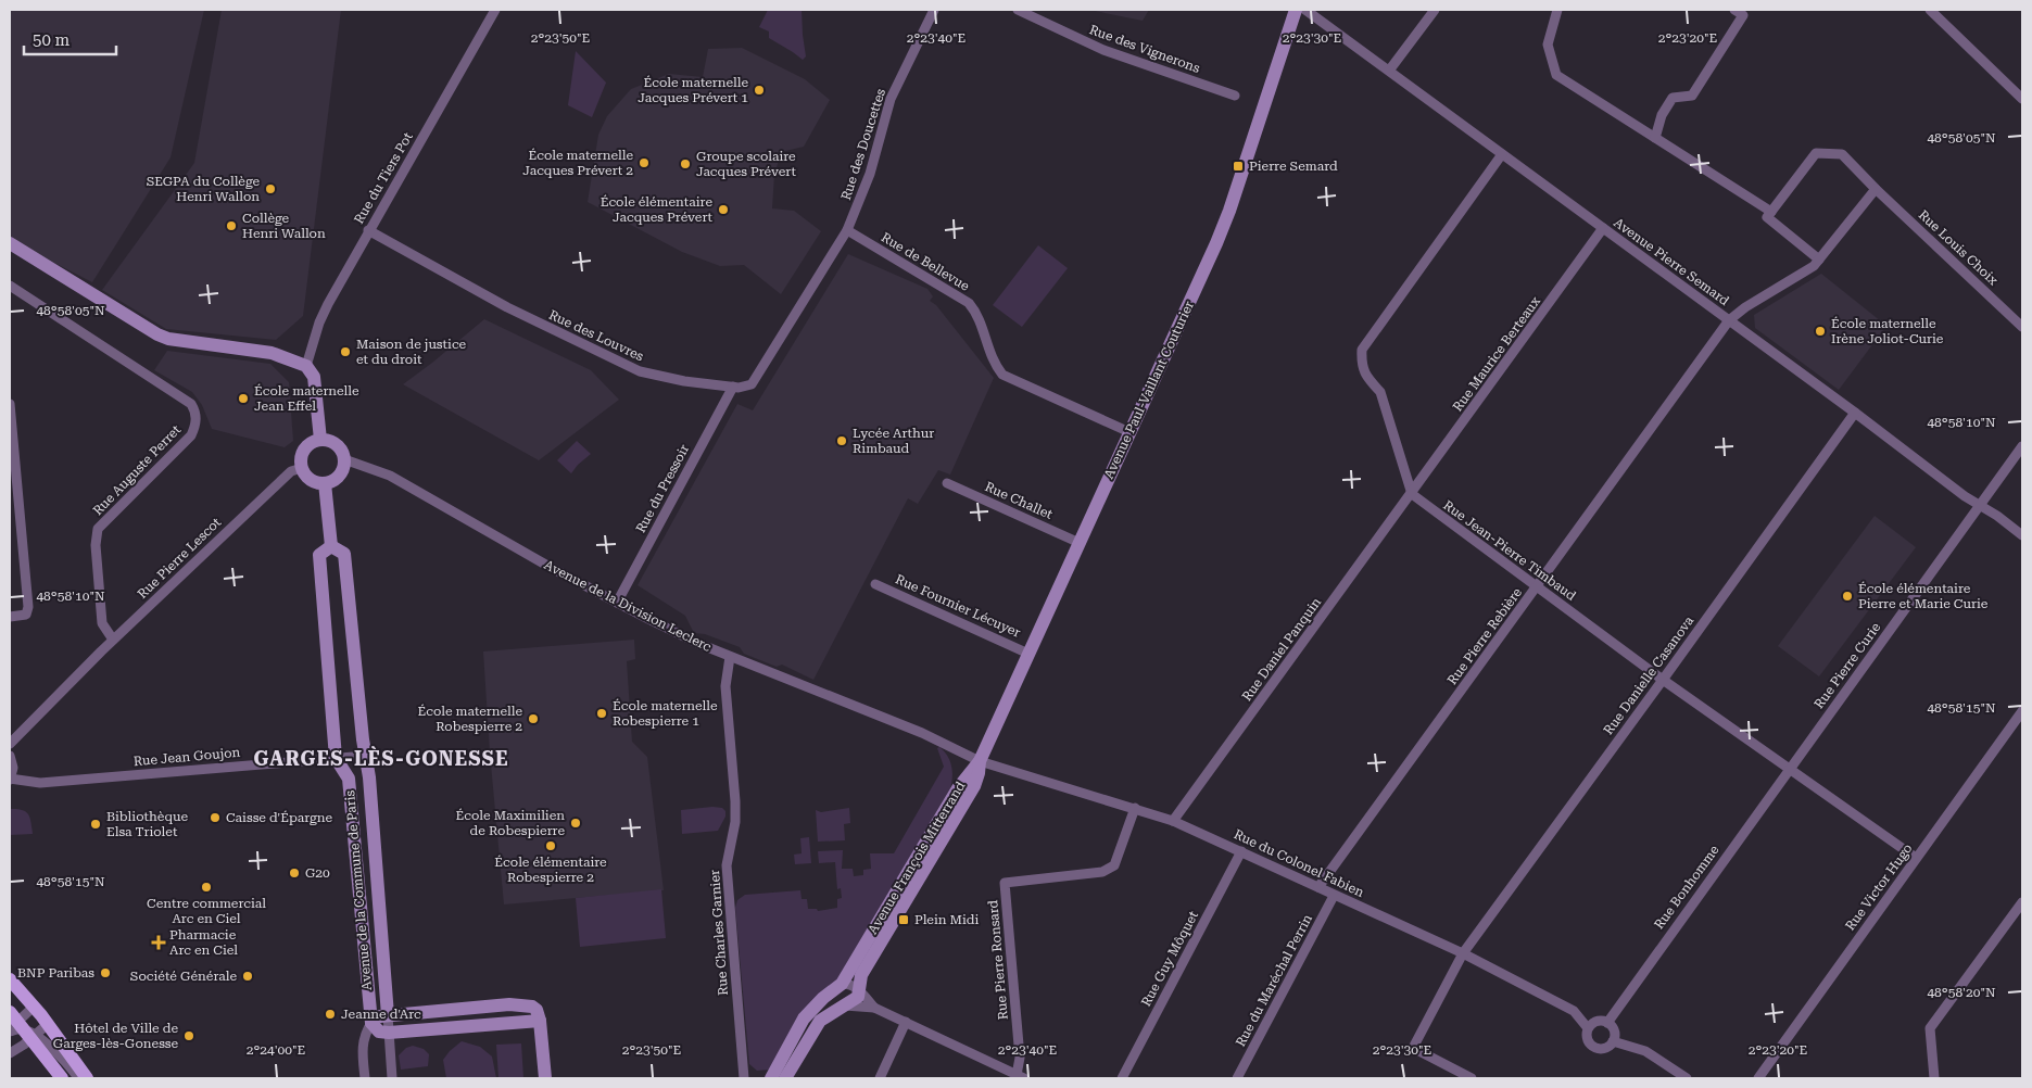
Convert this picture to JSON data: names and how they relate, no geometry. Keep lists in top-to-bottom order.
{
  "streets": {
    "street": [
      "Rue des Vignerons",
      "Rue des Doucettes",
      "Rue du Tiers Pot",
      "Rue Louis Choix",
      "Rue de Bellevue",
      "Avenue Pierre Semard",
      "Rue des Louvres",
      "Rue Maurice Berteaux",
      "Avenue Paul-Vaillant Couturier",
      "Rue Auguste Perret",
      "Rue du Pressoir",
      "Rue Challet",
      "Rue Jean-Pierre Timbaud",
      "Rue Pierre Lescot",
      "Avenue de la Division Leclerc",
      "Rue Fournier Lécuyer",
      "Rue Pierre Rebière",
      "Rue Daniel Panquin",
      "Rue Pierre Curie",
      "Rue Danielle Casanova",
      "Rue Jean Goujon",
      "Avenue François Mitterrand",
      "Rue du Colonel Fabien",
      "Rue Bonhomme",
      "Rue Victor Hugo",
      "Avenue de la Commune de Paris",
      "Rue Charles Garnier",
      "Rue Guy Môquet",
      "Rue Pierre Ronsard",
      "Rue du Maréchal Perrin"
    ]
  },
  "crossings": [
    ["Rue des Doucettes", "Rue de Bellevue"],
    ["Rue des Doucettes", "Rue des Louvres"],
    ["Rue du Tiers Pot", "Rue des Louvres"],
    ["Rue Louis Choix", "Rue Pierre Rebière"],
    ["Rue de Bellevue", "Rue des Louvres"],
    ["Rue de Bellevue", "Avenue Paul-Vaillant Couturier"],
    ["Avenue Pierre Semard", "Rue Maurice Berteaux"],
    ["Avenue Pierre Semard", "Rue Pierre Rebière"],
    ["Avenue Pierre Semard", "Rue Pierre Curie"],
    ["Avenue Pierre Semard", "Rue Danielle Casanova"],
    ["Rue des Louvres", "Rue du Pressoir"],
    ["Rue Maurice Berteaux", "Rue Jean-Pierre Timbaud"],
    ["Rue Maurice Berteaux", "Rue Daniel Panquin"],
    ["Avenue Paul-Vaillant Couturier", "Rue Challet"],
    ["Avenue Paul-Vaillant Couturier", "Avenue de la Division Leclerc"],
    ["Avenue Paul-Vaillant Couturier", "Rue Fournier Lécuyer"],
    ["Avenue Paul-Vaillant Couturier", "Avenue François Mitterrand"],
    ["Avenue Paul-Vaillant Couturier", "Rue du Colonel Fabien"],
    ["Rue Auguste Perret", "Rue Pierre Lescot"],
    ["Rue du Pressoir", "Avenue de la Division Leclerc"],
    ["Rue Jean-Pierre Timbaud", "Rue Pierre Rebière"],
    ["Rue Jean-Pierre Timbaud", "Rue Daniel Panquin"],
    ["Rue Jean-Pierre Timbaud", "Rue Pierre Curie"],
    ["Rue Jean-Pierre Timbaud", "Rue Danielle Casanova"],
    ["Rue Jean-Pierre Timbaud", "Rue Bonhomme"],
    ["Rue Jean-Pierre Timbaud", "Rue Victor Hugo"],
    ["Rue Pierre Lescot", "Avenue de la Division Leclerc"],
    ["Avenue de la Division Leclerc", "Avenue François Mitterrand"],
    ["Avenue de la Division Leclerc", "Rue du Colonel Fabien"],
    ["Avenue de la Division Leclerc", "Rue Charles Garnier"],
    ["Rue Pierre Rebière", "Rue du Colonel Fabien"],
    ["Rue Daniel Panquin", "Rue du Colonel Fabien"],
    ["Rue Pierre Curie", "Rue Bonhomme"],
    ["Rue Danielle Casanova", "Rue du Colonel Fabien"],
    ["Rue Jean Goujon", "Avenue de la Commune de Paris"],
    ["Avenue François Mitterrand", "Rue du Colonel Fabien"],
    ["Rue du Colonel Fabien", "Rue Bonhomme"],
    ["Rue du Colonel Fabien", "Rue Guy Môquet"],
    ["Rue du Colonel Fabien", "Rue Pierre Ronsard"],
    ["Rue du Colonel Fabien", "Rue du Maréchal Perrin"]
  ],
  "districts": ["GARGES-LÈS-GONESSE"],
  "places": {
    "other": [
      "École maternelle Jacques Prévert 1",
      "École maternelle Jacques Prévert 2",
      "Groupe scolaire Jacques Prévert",
      "SEGPA du Collège Henri Wallon",
      "École élémentaire Jacques Prévert",
      "Collège Henri Wallon",
      "École maternelle Irène Joliot-Curie",
      "Maison de justice et du droit",
      "École maternelle Jean Effel",
      "Lycée Arthur Rimbaud",
      "École élémentaire Pierre et Marie Curie",
      "École maternelle Robespierre 1",
      "École maternelle Robespierre 2",
      "Caisse d'Épargne",
      "École Maximilien de Robespierre",
      "Bibliothèque Elsa Triolet",
      "École élémentaire Robespierre 2",
      "G20",
      "Centre commercial Arc en Ciel",
      "BNP Paribas",
      "Société Générale",
      "Jeanne d'Arc",
      "Hôtel de Ville de Garges-lès-Gonesse"
    ],
    "transit": ["Pierre Semard", "Plein Midi"],
    "health": ["Pharmacie Arc en Ciel"]
  },
  "scale_bar": "50 m",
  "coordinates": [
    "2°23'50\"E",
    "2°23'40\"E",
    "2°23'30\"E",
    "2°23'20\"E",
    "48°58'05\"N",
    "48°58'10\"N",
    "48°58'15\"N",
    "48°58'20\"N",
    "2°24'00\"E"
  ]
}
